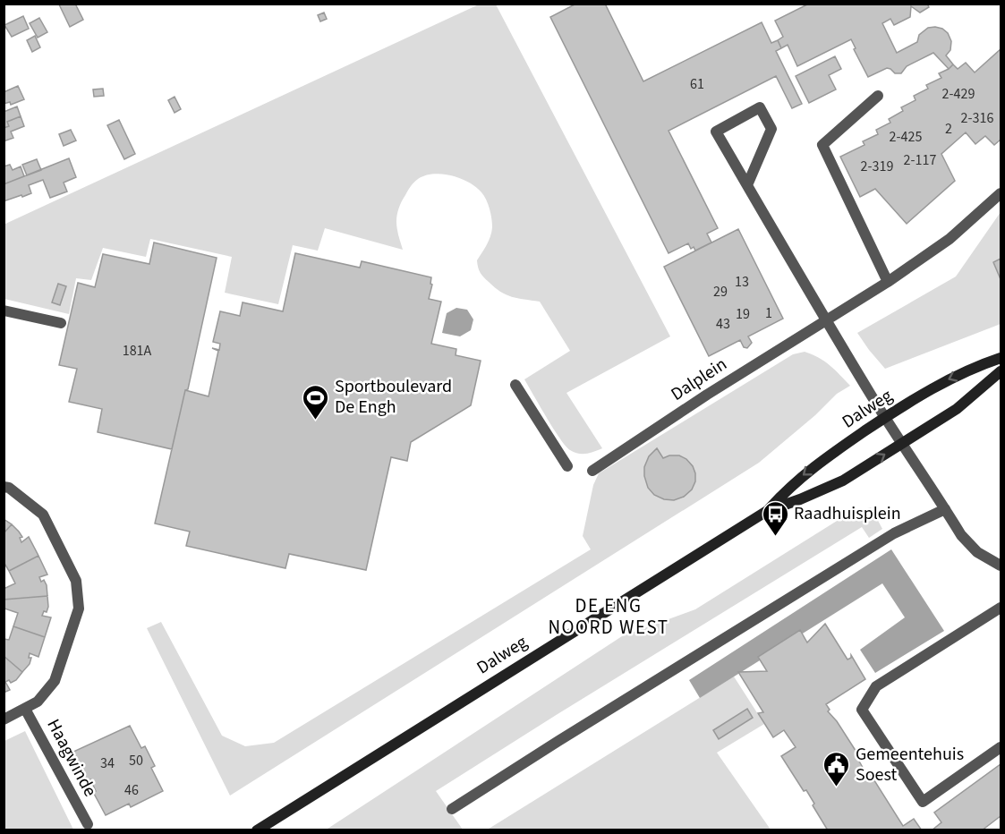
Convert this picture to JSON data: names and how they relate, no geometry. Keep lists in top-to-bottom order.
{
  "streets": {
    "street": ["Dalplein", "Dalweg", "Haagwinde"]
  },
  "districts": ["DE ENG NOORD WEST"],
  "places": {
    "sports": ["Sportboulevard De Engh"],
    "bus stop": ["Raadhuisplein"],
    "public building": ["Gemeentehuis Soest"]
  },
  "house_numbers": [
    "61",
    "2-429",
    "2-316",
    "2",
    "2-425",
    "2-117",
    "2-319",
    "13",
    "29",
    "1",
    "19",
    "43",
    "181A",
    "50",
    "34",
    "46"
  ]
}
